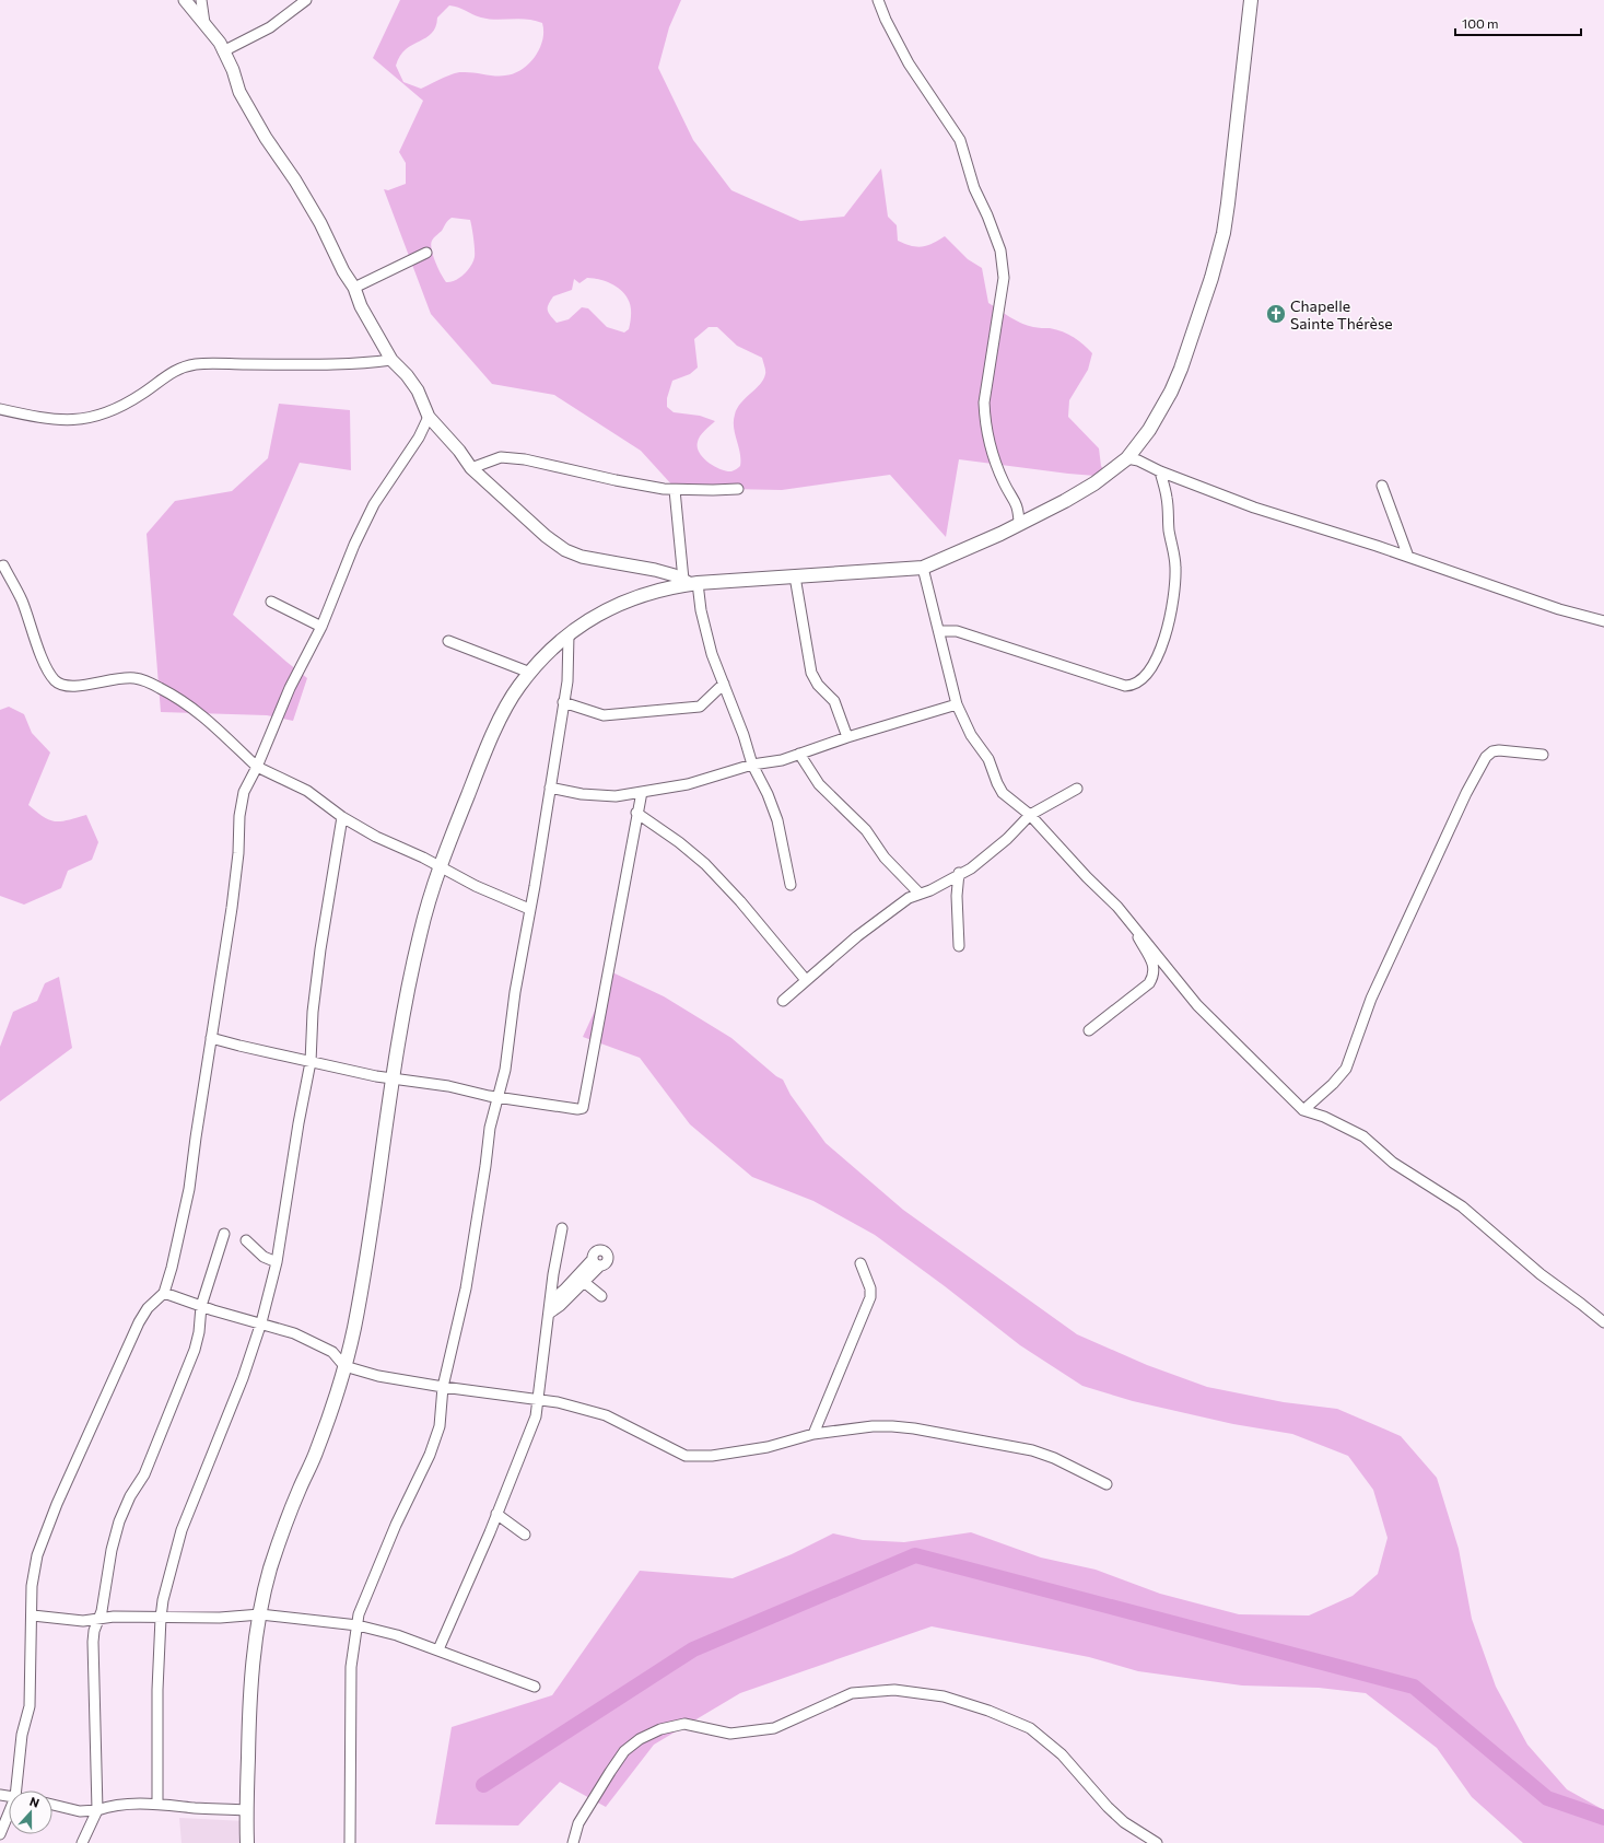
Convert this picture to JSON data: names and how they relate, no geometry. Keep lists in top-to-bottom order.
{
  "places": {
    "church": ["Chapelle Sainte Thérèse"]
  },
  "scale_bar": "100 m",
  "north": "top"
}
